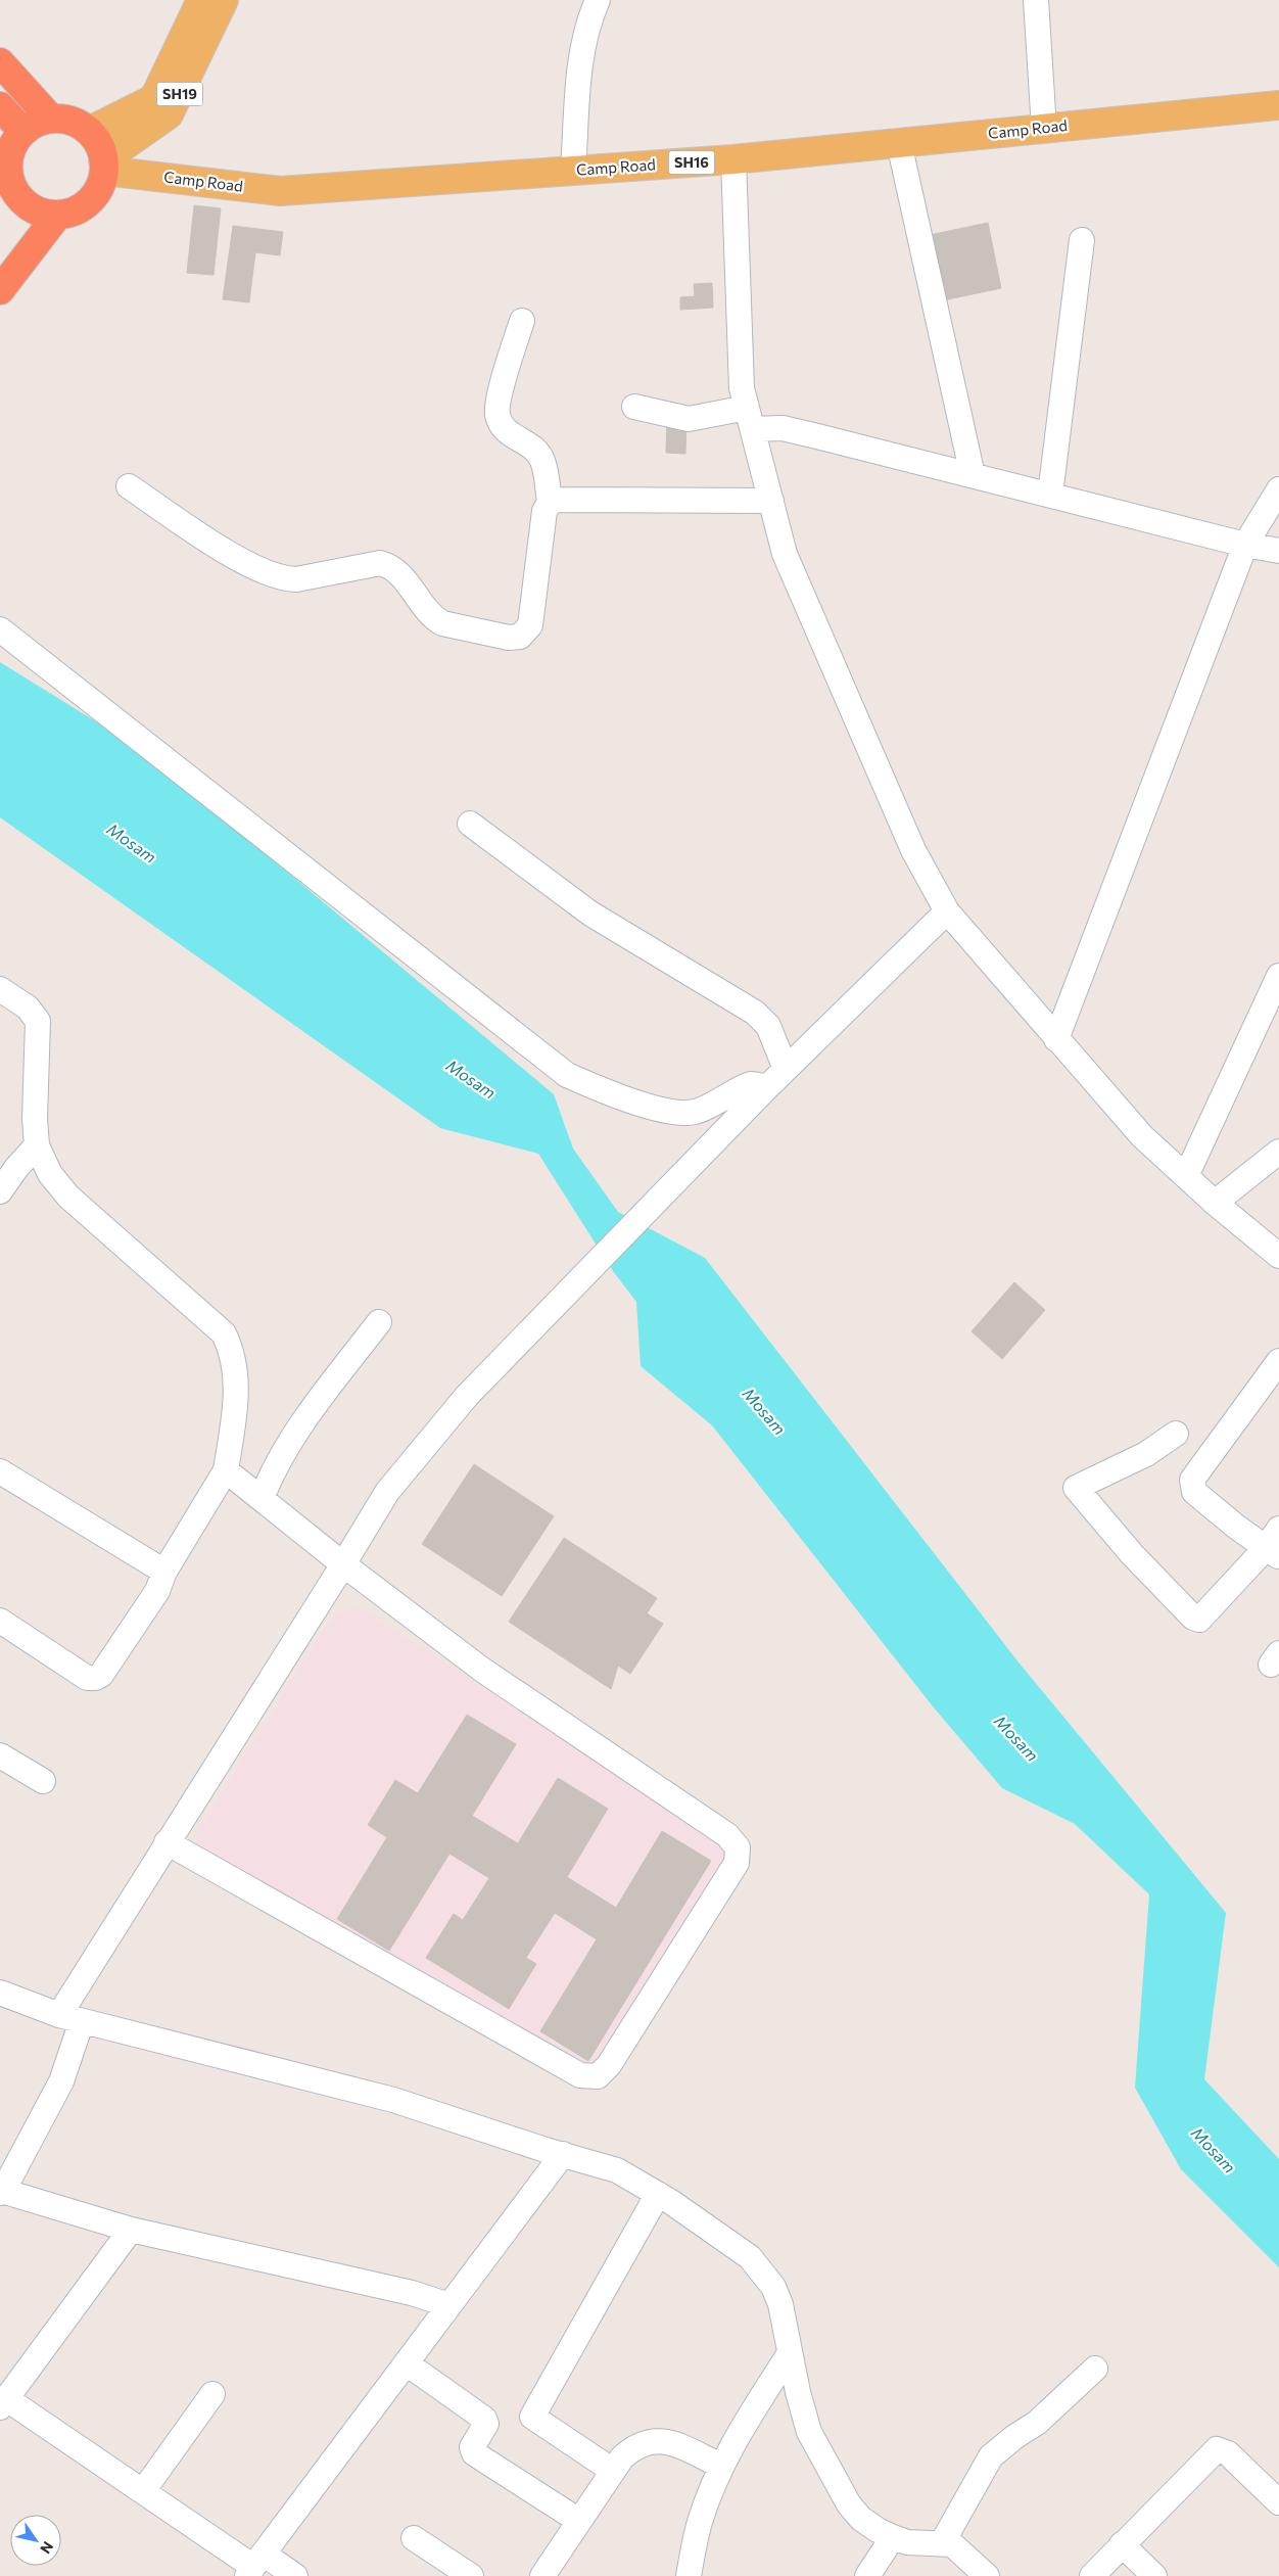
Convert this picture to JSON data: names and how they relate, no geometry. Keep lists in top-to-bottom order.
{
  "streets": {
    "main road": ["SH19", "Camp Road", "SH16"]
  },
  "crossings": [
    ["SH19", "Camp Road"]
  ],
  "water": ["Mosam"],
  "north": "bottom right"
}
